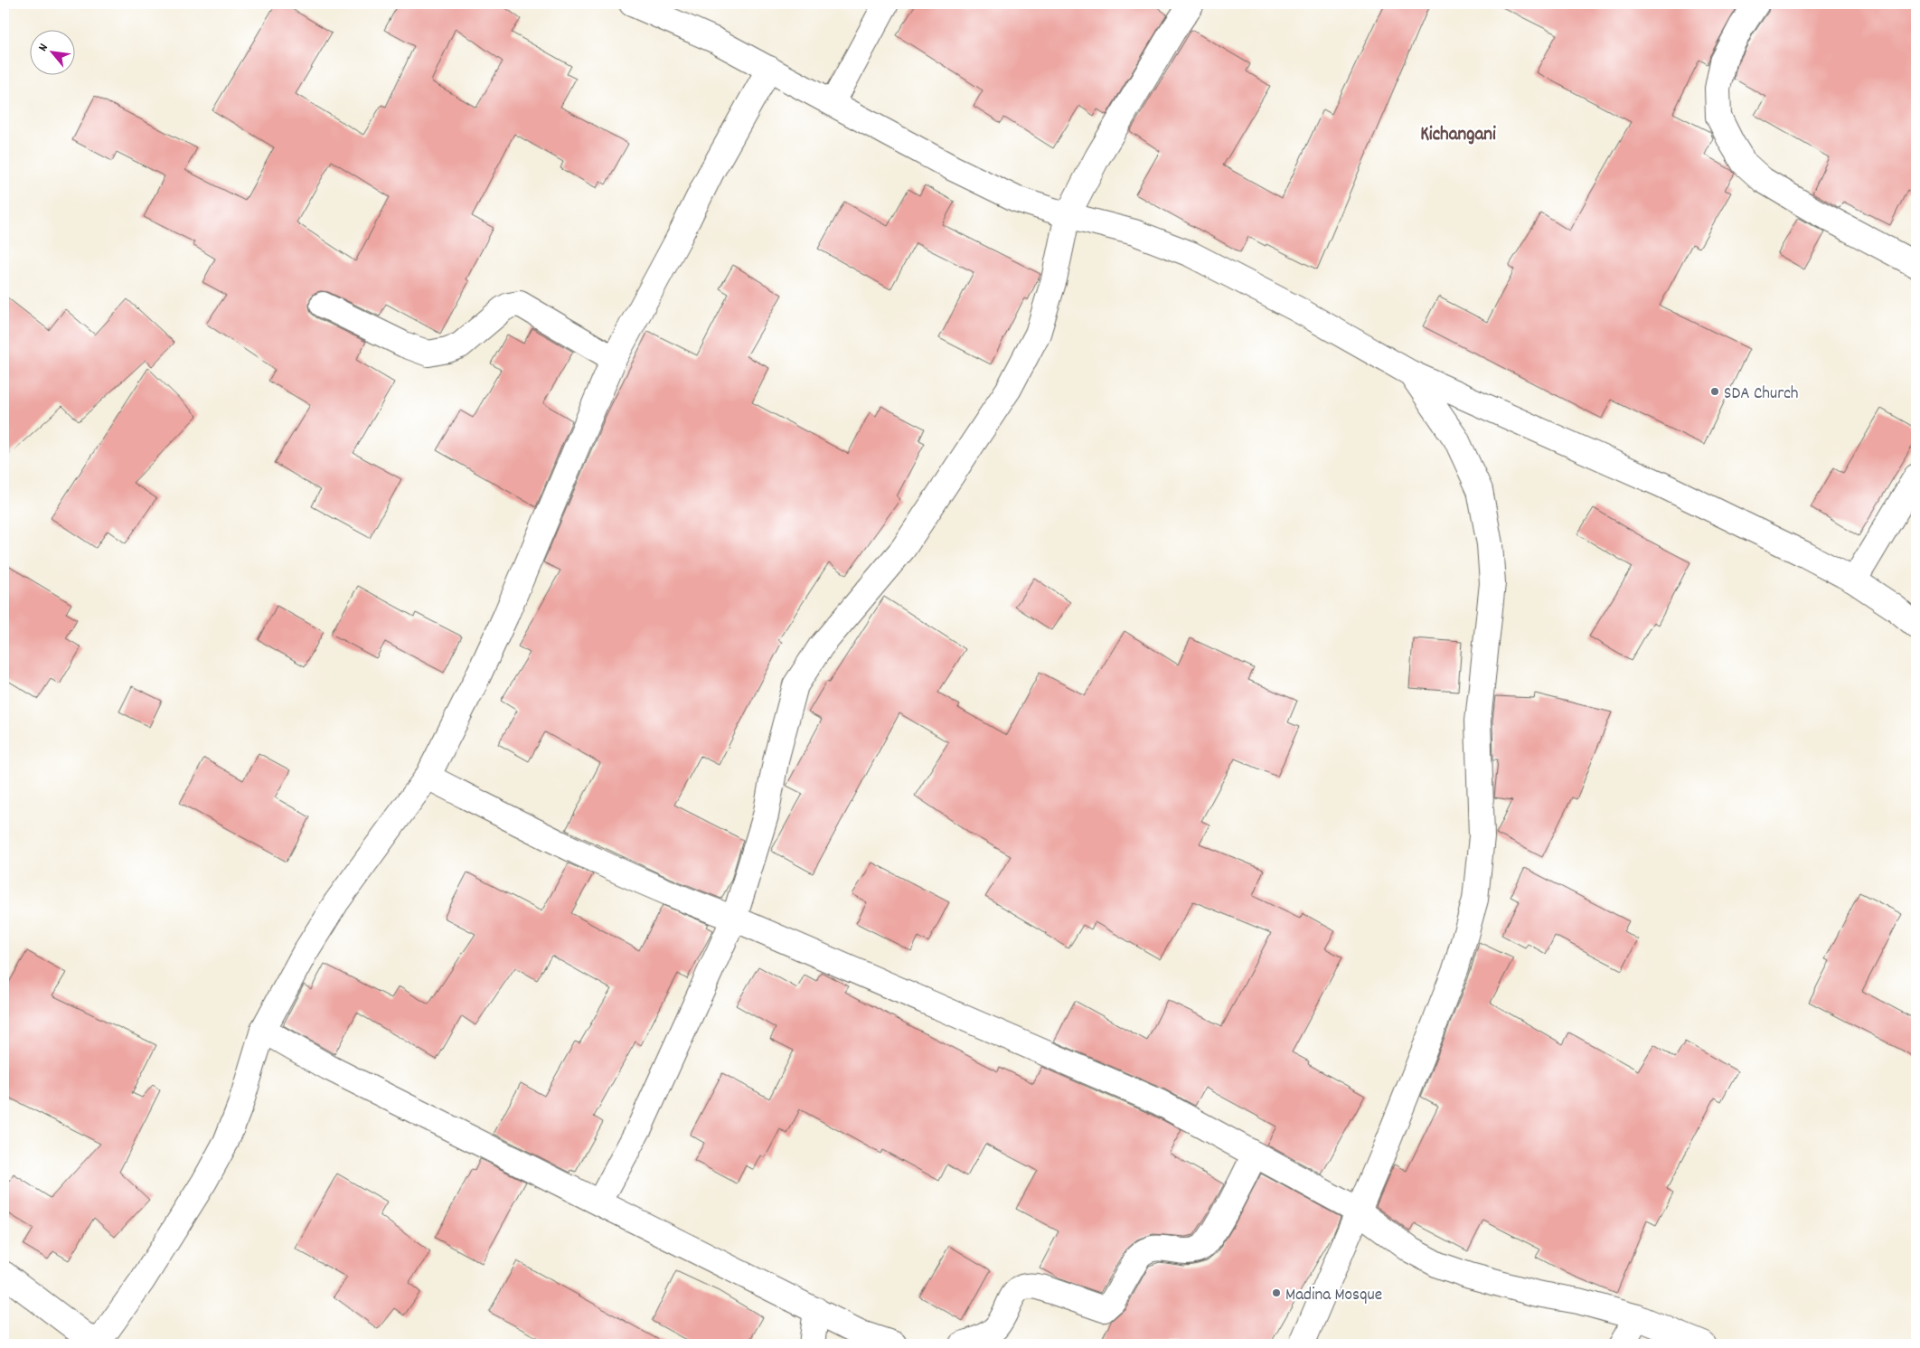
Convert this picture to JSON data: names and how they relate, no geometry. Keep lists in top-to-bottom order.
{
  "districts": ["Kichangani"],
  "places": ["SDA Church", "Madina Mosque"],
  "north": "top left"
}
